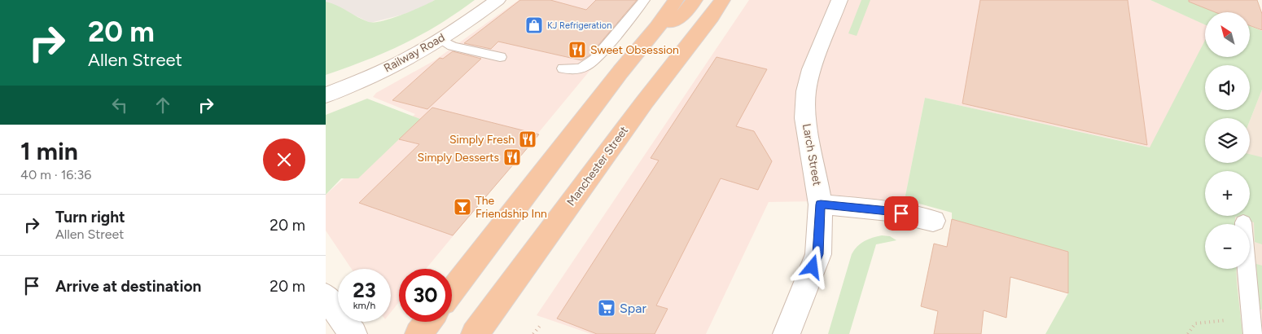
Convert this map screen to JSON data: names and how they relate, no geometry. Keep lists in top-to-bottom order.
{
  "streets": {
    "highway": ["Manchester Street"],
    "street": ["Railway Road", "Larch Street"]
  },
  "places": {
    "shop": ["KJ Refrigeration"],
    "restaurant": ["Sweet Obsession", "Simply Fresh", "Simply Desserts"],
    "bar": ["The Friendship Inn"],
    "supermarket": ["Spar"]
  },
  "north": "top left",
  "page": {
    "turn": ["20 m", "Allen Street"],
    "map_buttons": ["+", "−"],
    "heading": ["1 min", "40 m · 16:36"],
    "list": [
      {
        "name": "Turn right",
        "note": "Allen Street",
        "value": "20 m"
      },
      {
        "name": "Arrive at destination",
        "value": "20 m"
      }
    ],
    "speed": "23 km/h",
    "limit": "30"
  }
}
